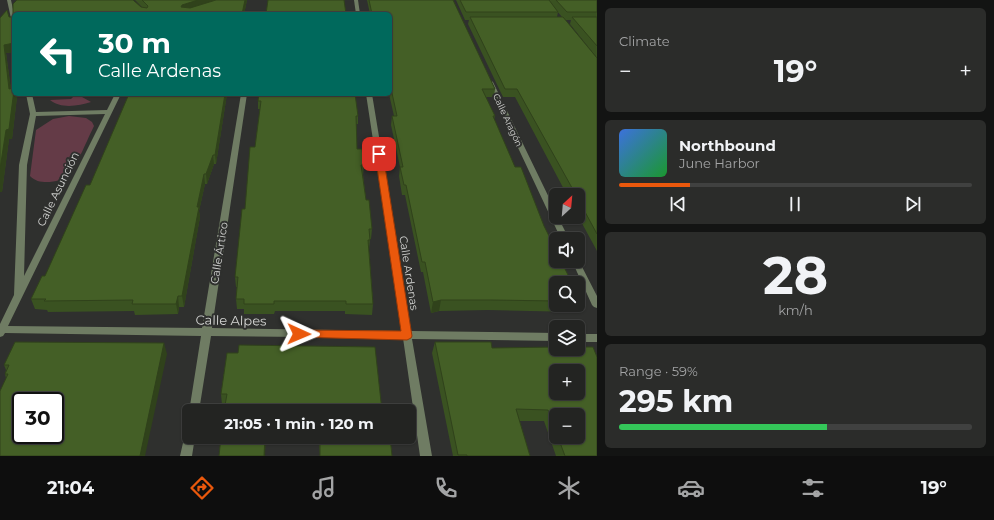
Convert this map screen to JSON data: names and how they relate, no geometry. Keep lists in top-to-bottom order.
{
  "streets": {
    "street": [
      "Calle Aragón",
      "Calle Asunción",
      "Calle Ártico",
      "Calle Ardenas",
      "Calle Alpes"
    ]
  },
  "crossings": [
    ["Calle Asunción", "Calle Alpes"],
    ["Calle Ártico", "Calle Alpes"],
    ["Calle Ardenas", "Calle Alpes"]
  ],
  "north": "top right",
  "page": {
    "tile": [
      "Climate",
      ["28", "km/h"],
      ["Range · 59%", "295 km"]
    ],
    "turn": ["30 m", "Calle Ardenas"],
    "heat": ["−", "19°", "+"],
    "song": ["Northbound", "June Harbor"],
    "map_buttons": ["+", "−"],
    "limit": "30",
    "trip": "21:05 · 1 min · 120 m",
    "tabs": ["21:04", "19°"]
  }
}
